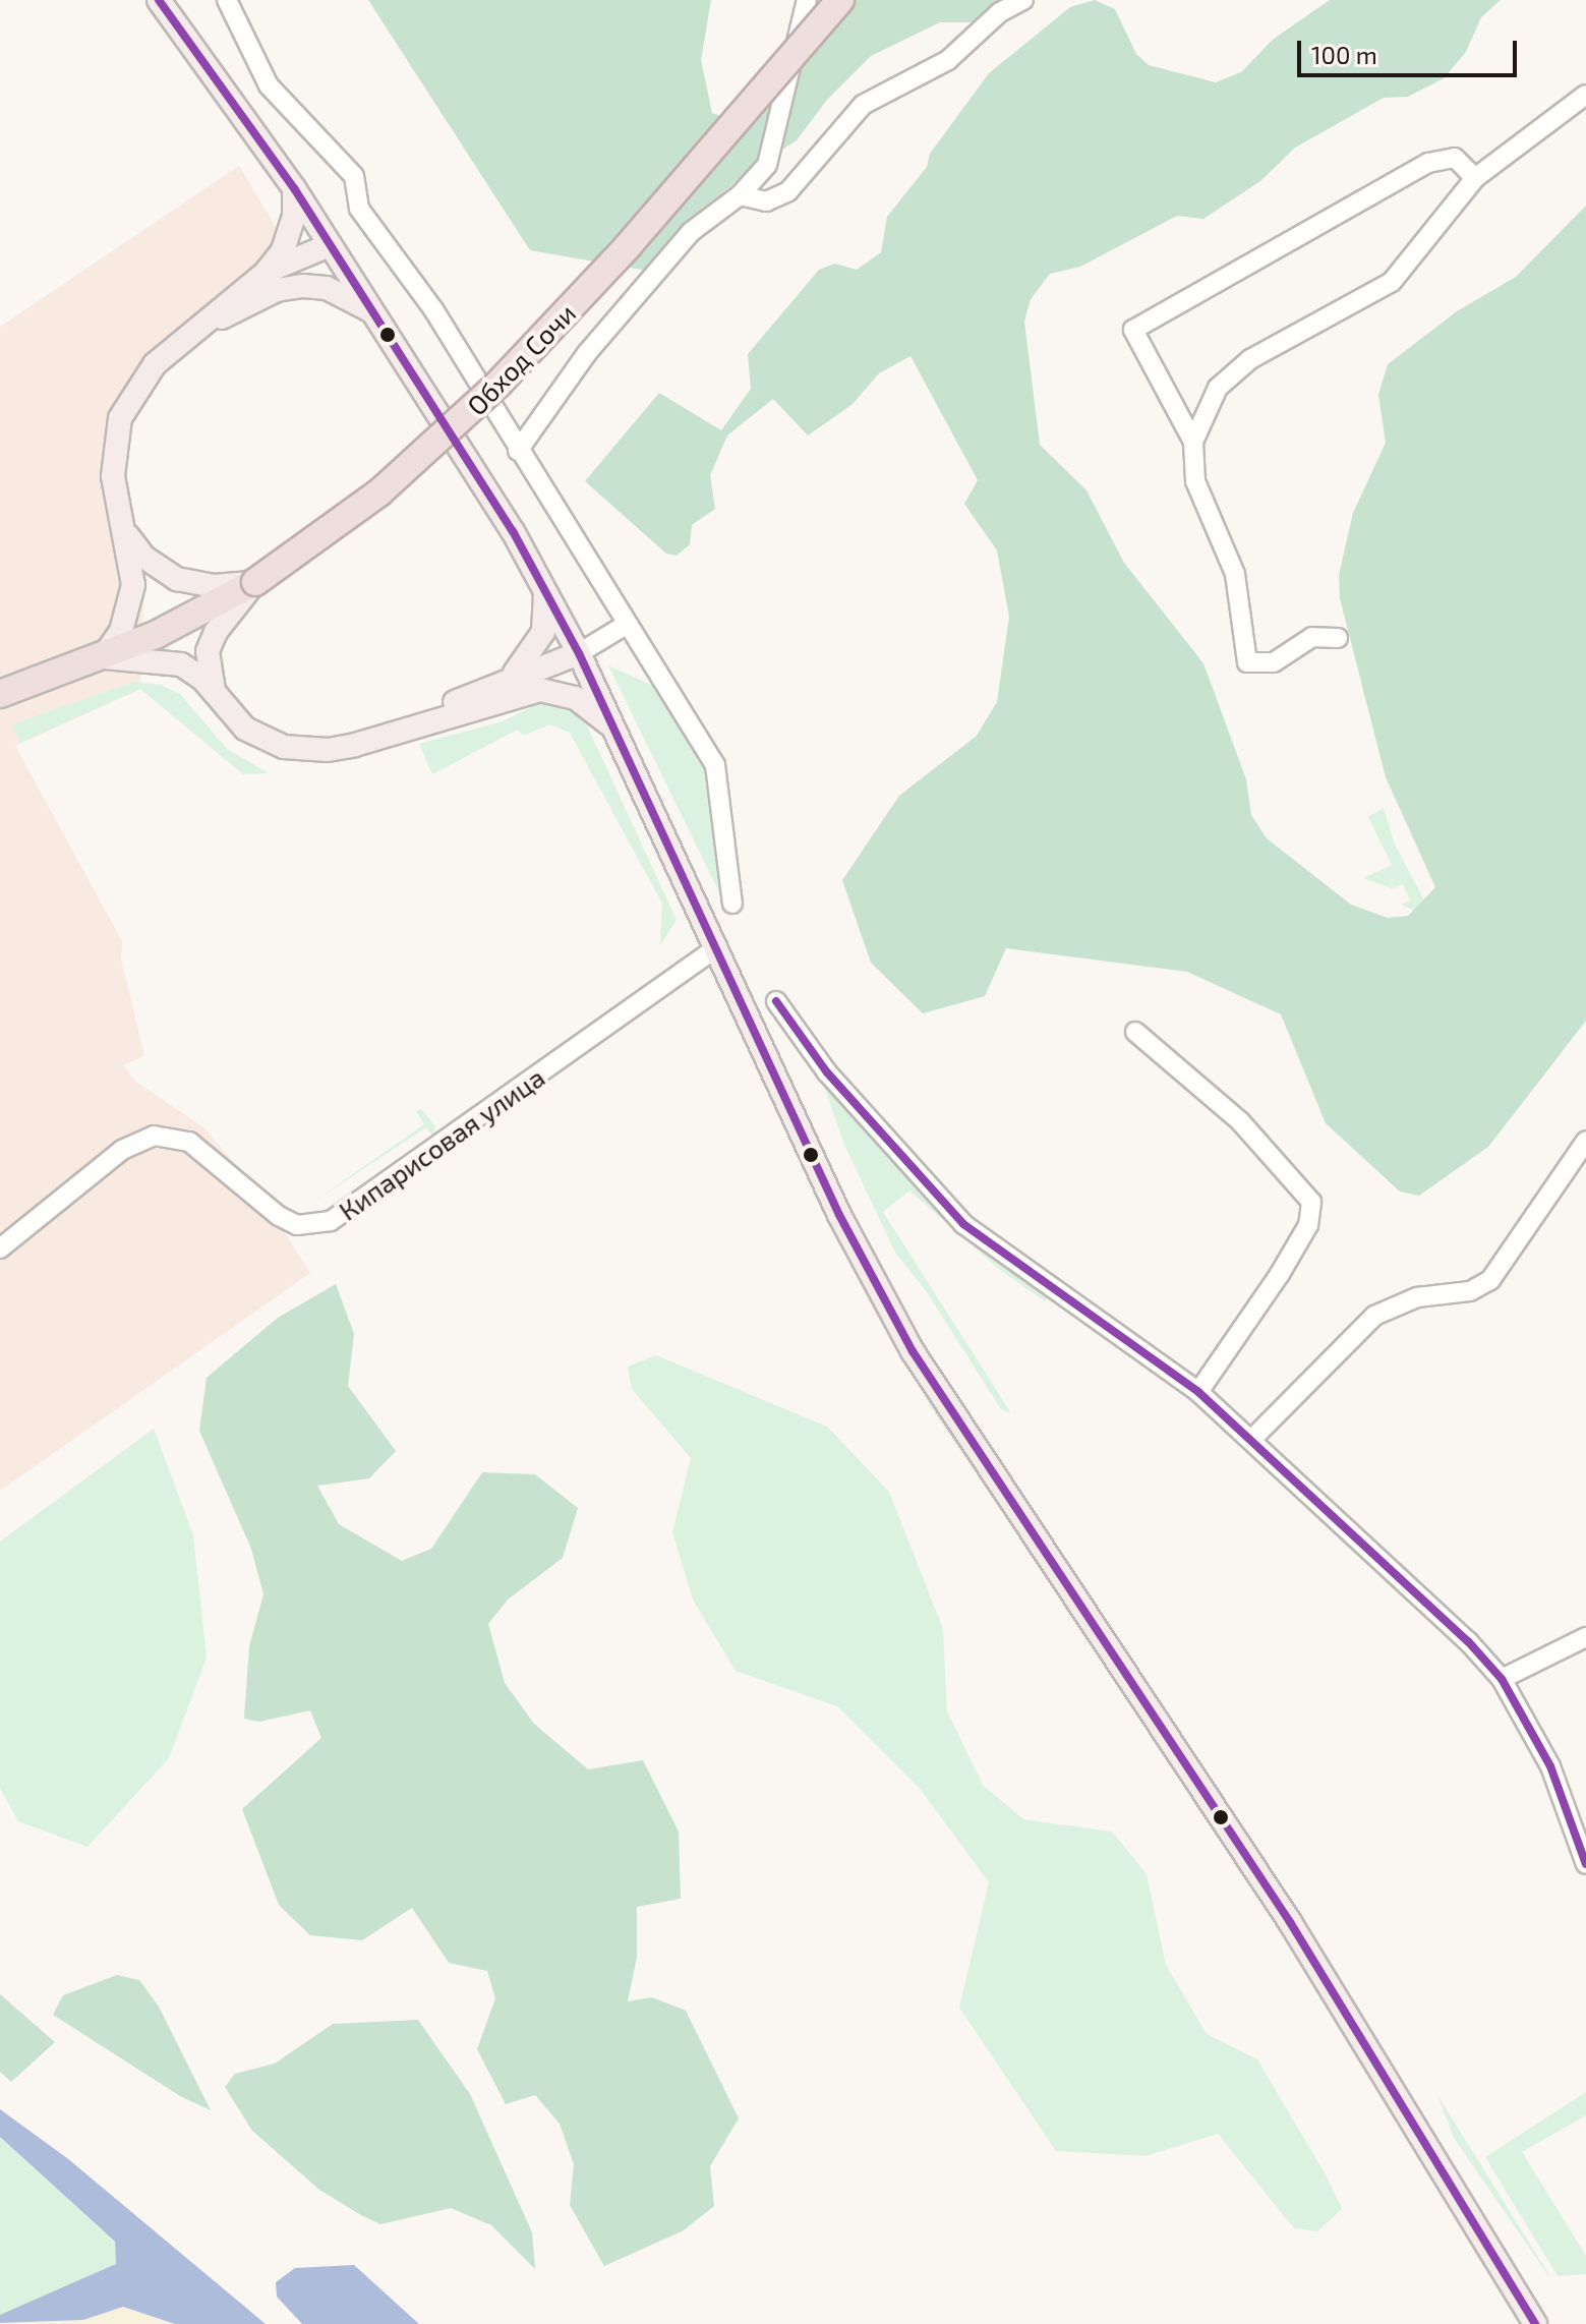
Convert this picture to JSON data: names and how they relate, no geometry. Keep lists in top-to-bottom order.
{
  "streets": {
    "highway": ["Обход Сочи"],
    "street": ["Кипарисовая улица"]
  },
  "scale_bar": "100 m"
}
